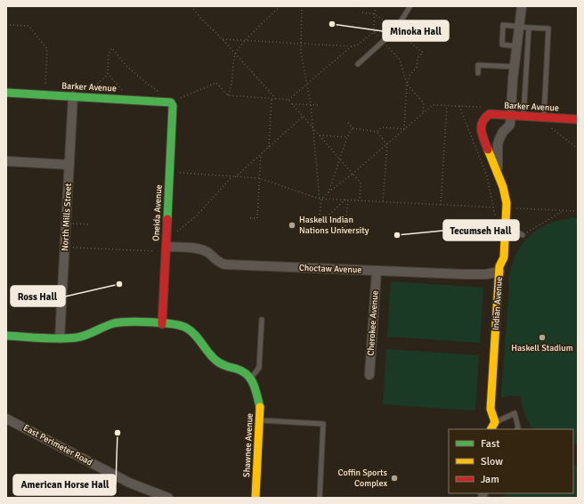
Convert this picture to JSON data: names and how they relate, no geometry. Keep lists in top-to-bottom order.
{
  "streets": {
    "street": [
      "Barker Avenue",
      "Oneida Avenue",
      "North Mills Street",
      "Choctaw Avenue",
      "Indian Avenue",
      "Cherokee Avenue",
      "East Perimeter Road",
      "Shawnee Avenue"
    ]
  },
  "crossings": [
    ["Barker Avenue", "Oneida Avenue"],
    ["Barker Avenue", "North Mills Street"],
    ["Barker Avenue", "Indian Avenue"],
    ["Oneida Avenue", "Choctaw Avenue"],
    ["Choctaw Avenue", "Indian Avenue"],
    ["Choctaw Avenue", "Cherokee Avenue"]
  ],
  "places": [
    "Minoka Hall",
    "Haskell Indian Nations University",
    "Tecumseh Hall",
    "Ross Hall",
    "Haskell Stadium",
    "American Horse Hall",
    "Coffin Sports Complex"
  ],
  "legend": ["Fast", "Slow", "Jam"]
}
